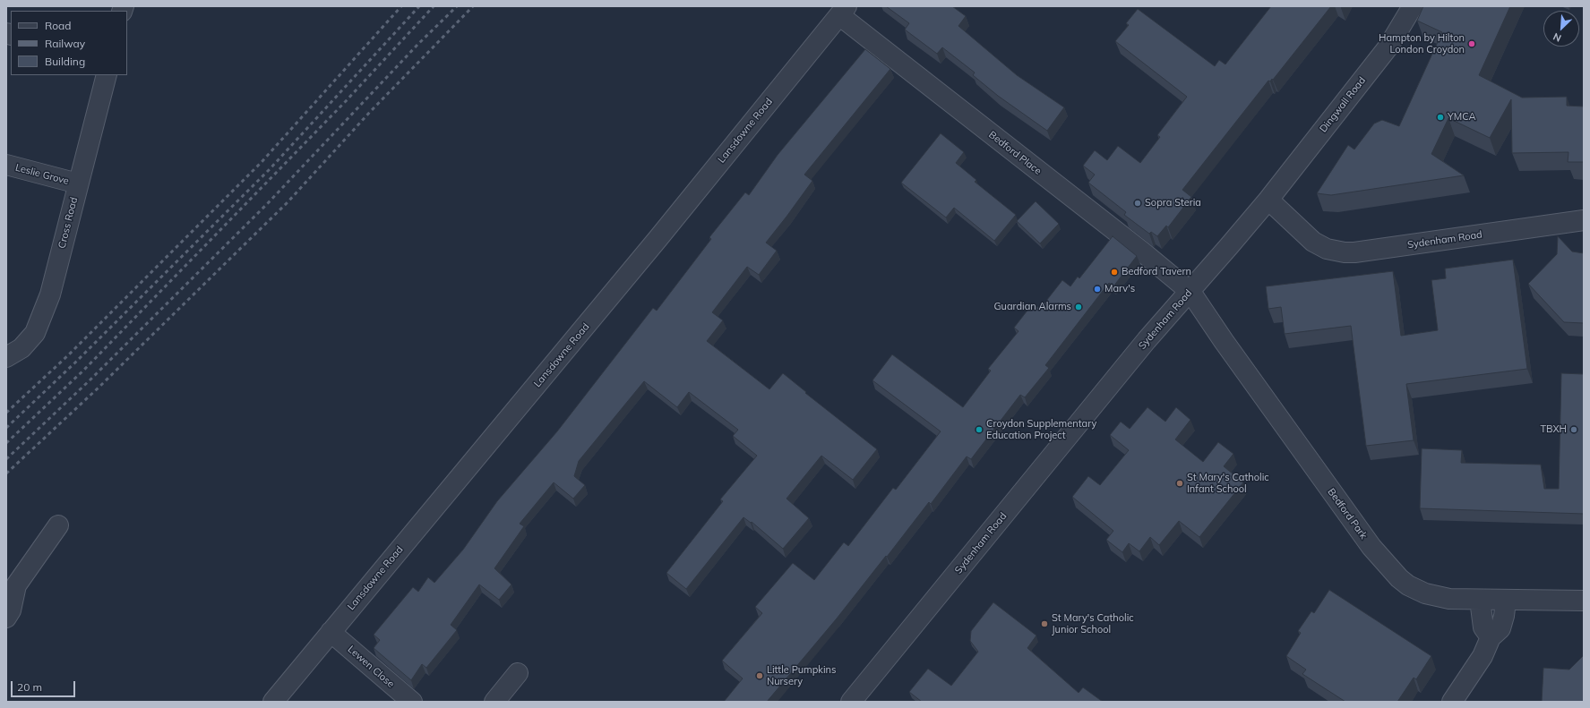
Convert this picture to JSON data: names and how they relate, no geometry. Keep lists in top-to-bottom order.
{
  "streets": {
    "street": [
      "Dingwall Road",
      "Lansdowne Road",
      "Bedford Place",
      "Leslie Grove",
      "Cross Road",
      "Sydenham Road",
      "Bedford Park",
      "Lewen Close"
    ]
  },
  "crossings": [
    ["Dingwall Road", "Sydenham Road"],
    ["Lansdowne Road", "Bedford Place"],
    ["Lansdowne Road", "Lewen Close"],
    ["Bedford Place", "Sydenham Road"],
    ["Bedford Place", "Bedford Park"],
    ["Leslie Grove", "Cross Road"],
    ["Sydenham Road", "Bedford Park"]
  ],
  "places": [
    "Hampton by Hilton London Croydon",
    "YMCA",
    "Sopra Steria",
    "Bedford Tavern",
    "Marv's",
    "Guardian Alarms",
    "Croydon Supplementary Education Project",
    "TBXH",
    "St Mary's Catholic Infant School",
    "St Mary's Catholic Junior School",
    "Little Pumpkins Nursery"
  ],
  "legend": ["Road", "Railway", "Building"],
  "scale_bar": "20 m",
  "north": "bottom left"
}
